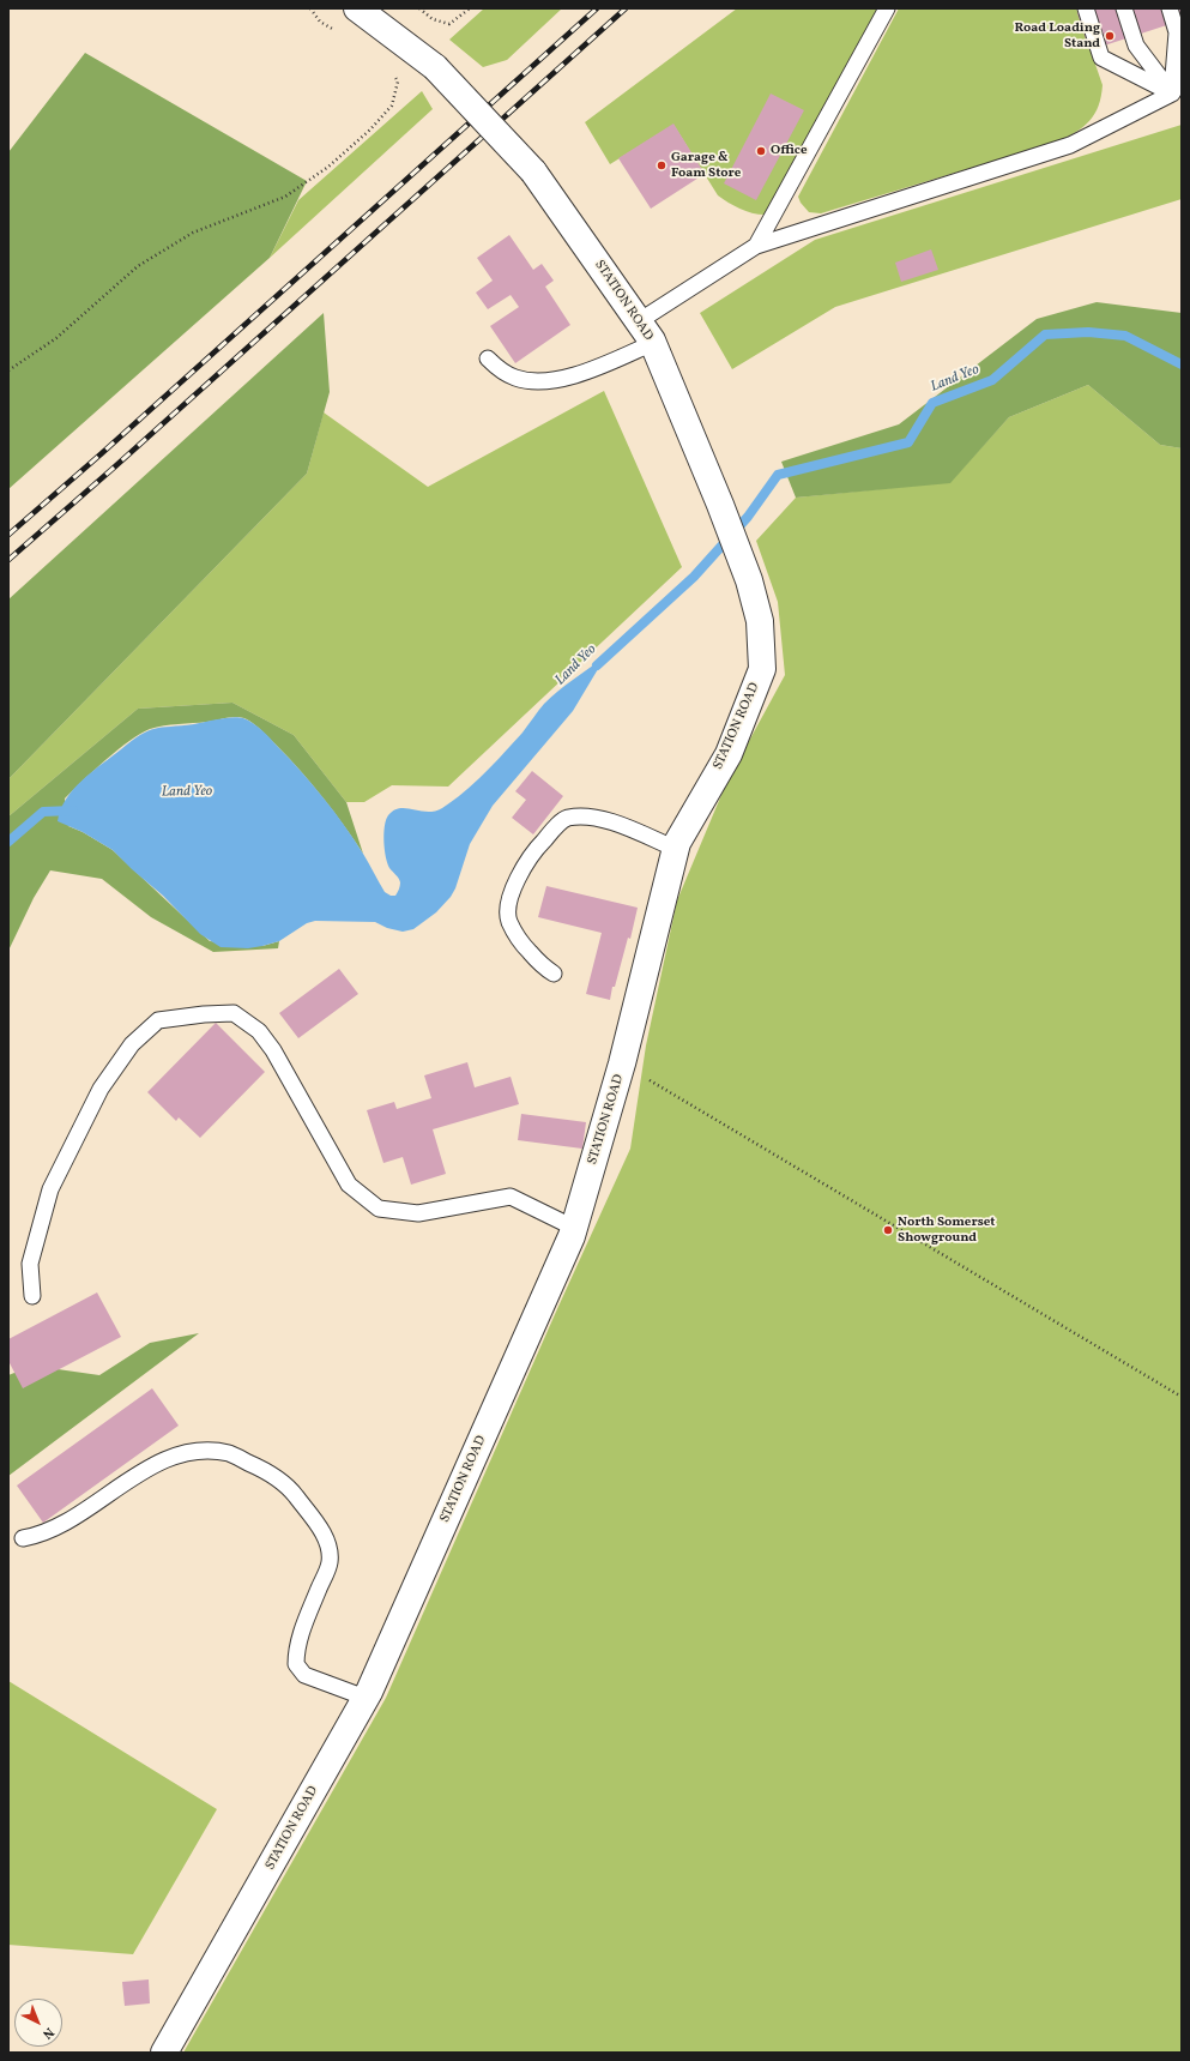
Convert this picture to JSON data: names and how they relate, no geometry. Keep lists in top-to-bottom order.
{
  "streets": {
    "street": ["STATION ROAD"]
  },
  "water": ["Land Yeo"],
  "places": [
    "Road Loading Stand",
    "Office",
    "Garage & Foam Store",
    "North Somerset Showground"
  ],
  "north": "bottom right"
}
